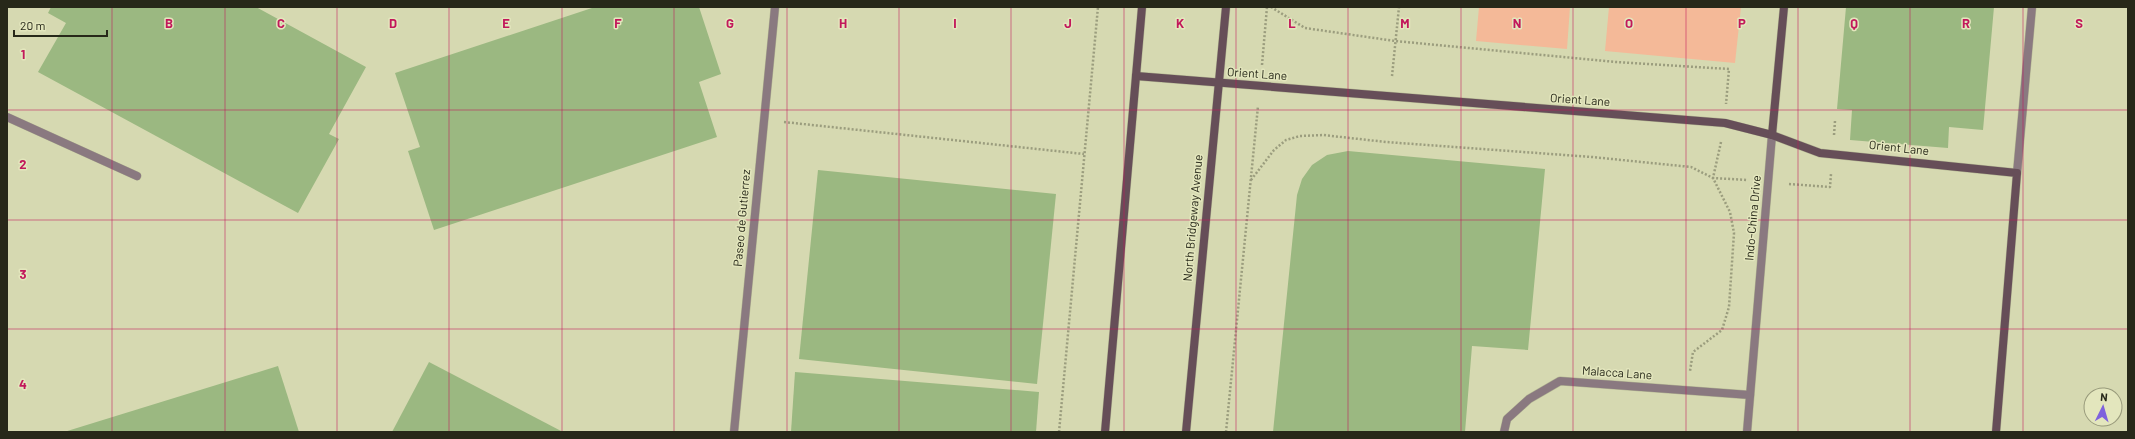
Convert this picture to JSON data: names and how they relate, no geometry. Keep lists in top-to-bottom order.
{
  "streets": {
    "main road": ["Orient Lane", "North Bridgeway Avenue", "Indo-China Drive"],
    "street": ["Paseo de Gutierrez", "Malacca Lane"]
  },
  "crossings": [
    ["Orient Lane", "North Bridgeway Avenue"],
    ["Orient Lane", "Indo-China Drive"],
    ["Indo-China Drive", "Malacca Lane"]
  ],
  "scale_bar": "20 m",
  "north": "top",
  "grid": {
    "columns": [
      "B",
      "C",
      "D",
      "E",
      "F",
      "G",
      "H",
      "I",
      "J",
      "K",
      "L",
      "M",
      "N",
      "O",
      "P",
      "Q",
      "R",
      "S"
    ],
    "rows": [
      "1",
      "2",
      "3",
      "4"
    ]
  }
}
